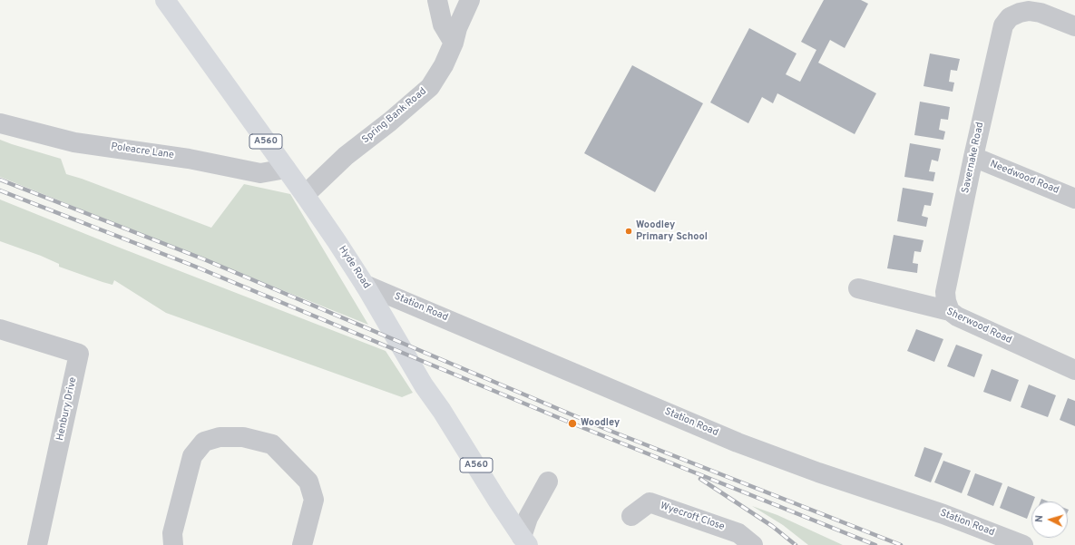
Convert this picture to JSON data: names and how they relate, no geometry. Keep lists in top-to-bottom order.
{
  "streets": {
    "main road": ["A560", "Hyde Road"],
    "street": [
      "Spring Bank Road",
      "Poleacre Lane",
      "Savernake Road",
      "Needwood Road",
      "Station Road",
      "Sherwood Road",
      "Henbury Drive",
      "Wyecroft Close"
    ]
  },
  "crossings": [
    ["Spring Bank Road", "Hyde Road"],
    ["Poleacre Lane", "Hyde Road"],
    ["Savernake Road", "Needwood Road"],
    ["Savernake Road", "Sherwood Road"],
    ["Hyde Road", "Station Road"]
  ],
  "places": ["Woodley Primary School", "Woodley"],
  "north": "left"
}
